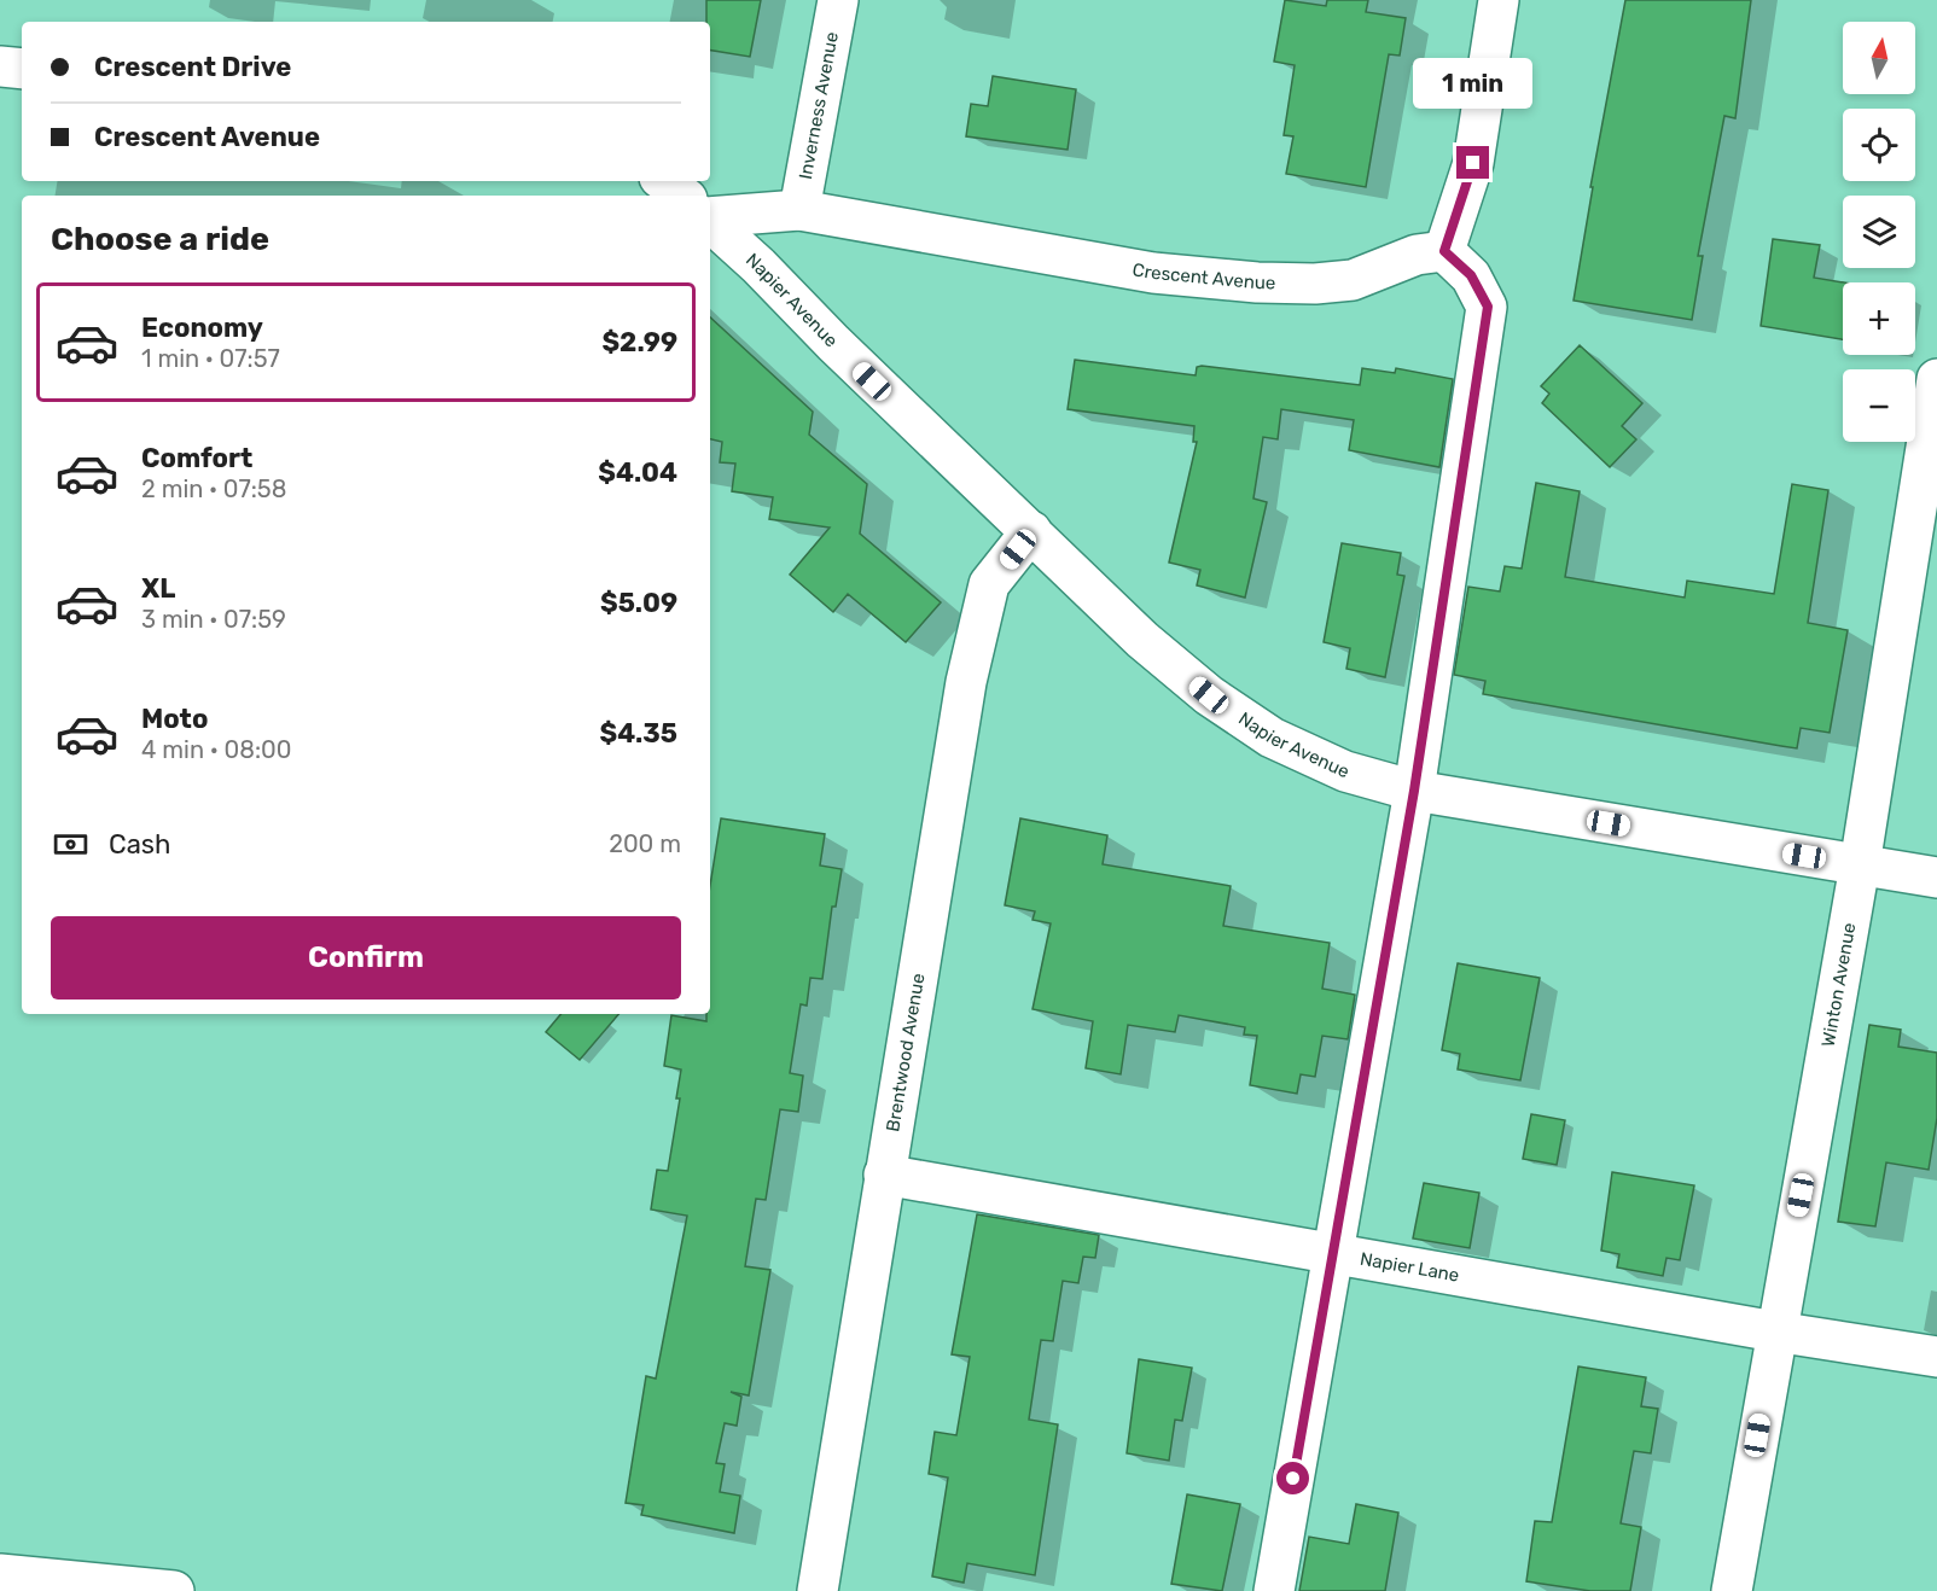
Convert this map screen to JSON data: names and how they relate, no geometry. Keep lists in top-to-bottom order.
{
  "streets": {
    "street": [
      "Inverness Avenue",
      "Crescent Avenue",
      "Napier Avenue",
      "Winton Avenue",
      "Brentwood Avenue",
      "Napier Lane"
    ]
  },
  "crossings": [
    ["Inverness Avenue", "Crescent Avenue"],
    ["Napier Avenue", "Winton Avenue"],
    ["Napier Avenue", "Brentwood Avenue"],
    ["Winton Avenue", "Napier Lane"],
    ["Brentwood Avenue", "Napier Lane"]
  ],
  "north": "top",
  "page": {
    "map_buttons": ["+", "−"],
    "banner": ["Crescent Drive", "Crescent Avenue"],
    "bubble": "1 min",
    "heading": "Choose a ride",
    "list": [
      {
        "name": "Economy",
        "note": "1 min · 07:57",
        "value": "$2.99"
      },
      {
        "name": "Comfort",
        "note": "2 min · 07:58",
        "value": "$4.04"
      },
      {
        "name": "XL",
        "note": "3 min · 07:59",
        "value": "$5.09"
      },
      {
        "name": "Moto",
        "note": "4 min · 08:00",
        "value": "$4.35"
      }
    ],
    "pay": ["Cash", "200 m"],
    "buttons": "Confirm"
  }
}
